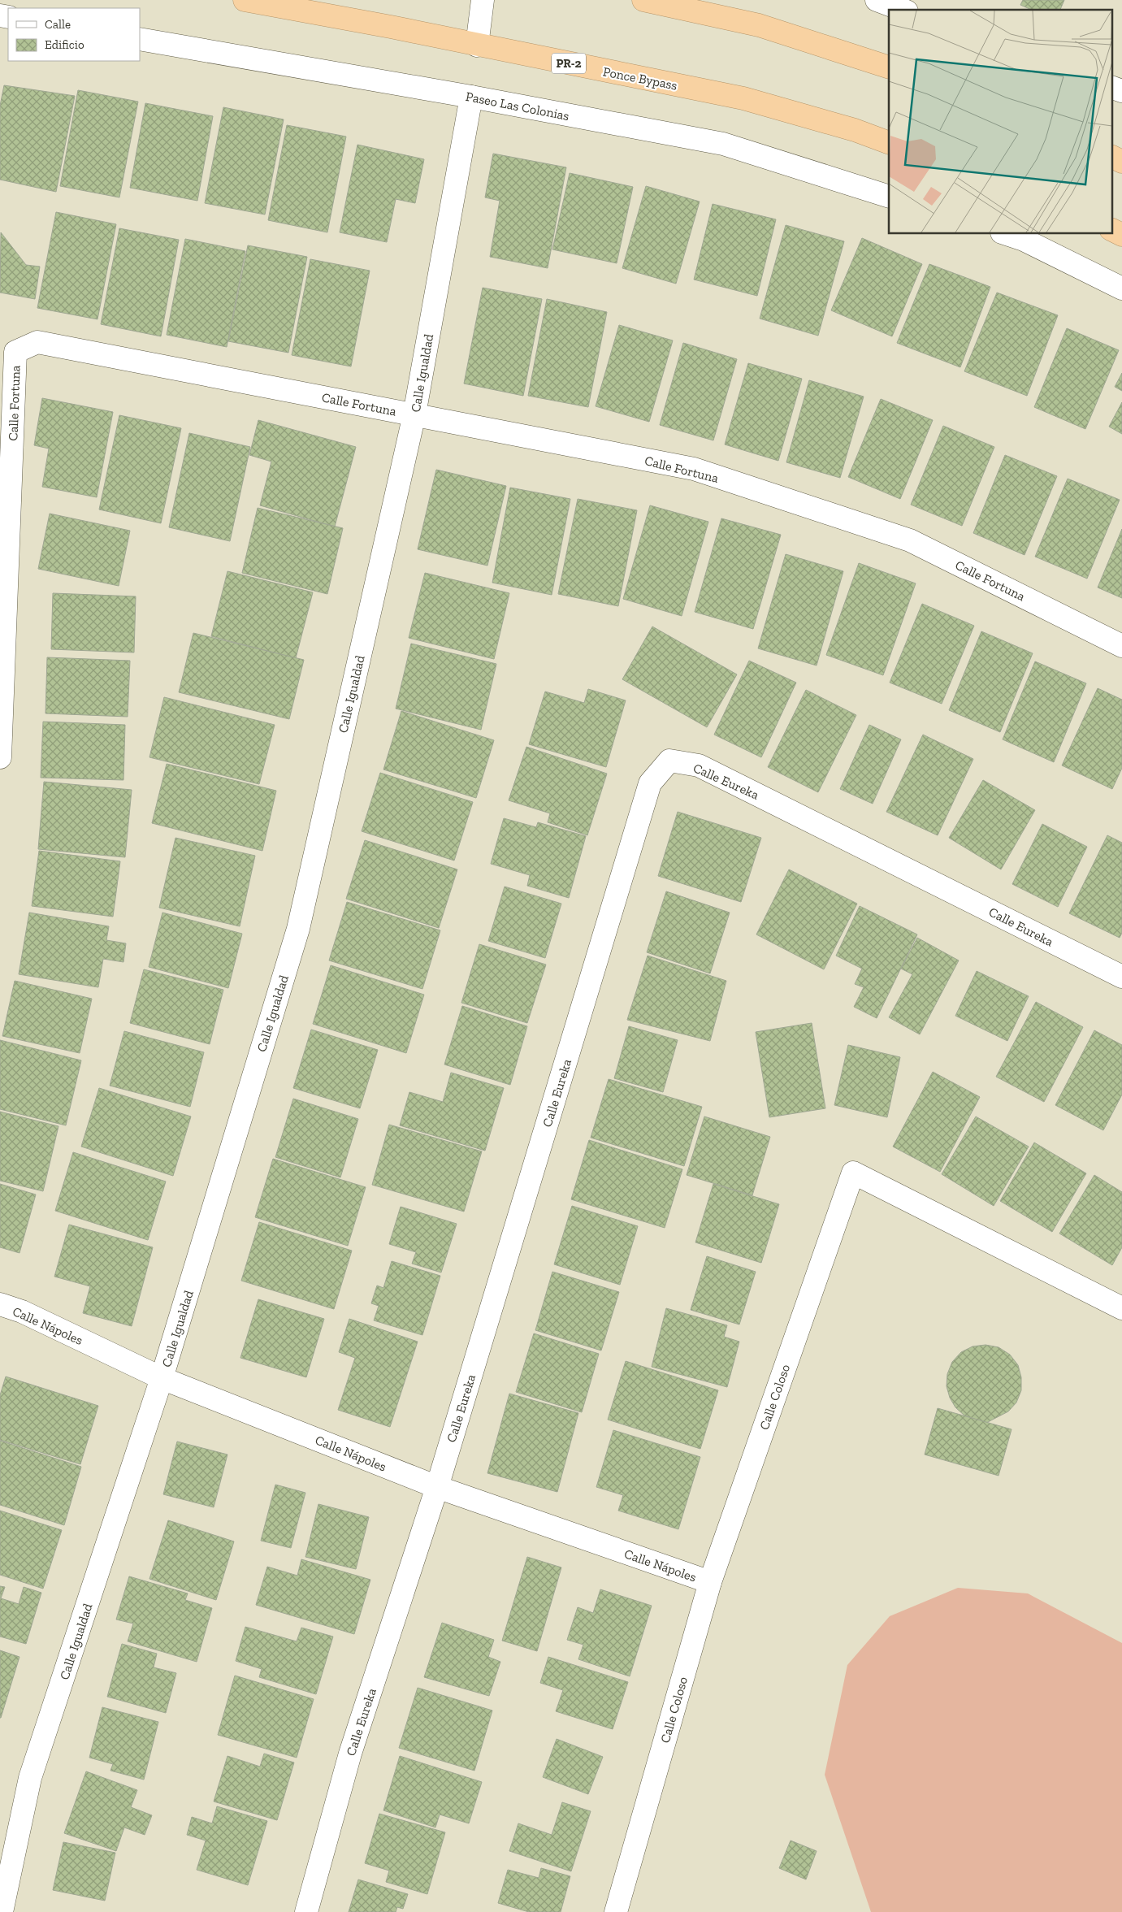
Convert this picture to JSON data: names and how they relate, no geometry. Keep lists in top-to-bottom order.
{
  "streets": {
    "highway": ["PR-2", "Ponce Bypass"],
    "street": [
      "Paseo Las Colonias",
      "Calle Igualdad",
      "Calle Fortuna",
      "Calle Eureka",
      "Calle Nápoles",
      "Calle Coloso"
    ]
  },
  "crossings": [
    ["Paseo Las Colonias", "Calle Igualdad"],
    ["Calle Igualdad", "Calle Fortuna"],
    ["Calle Igualdad", "Calle Nápoles"],
    ["Calle Eureka", "Calle Nápoles"],
    ["Calle Nápoles", "Calle Coloso"]
  ],
  "legend": ["Calle", "Edificio"]
}
